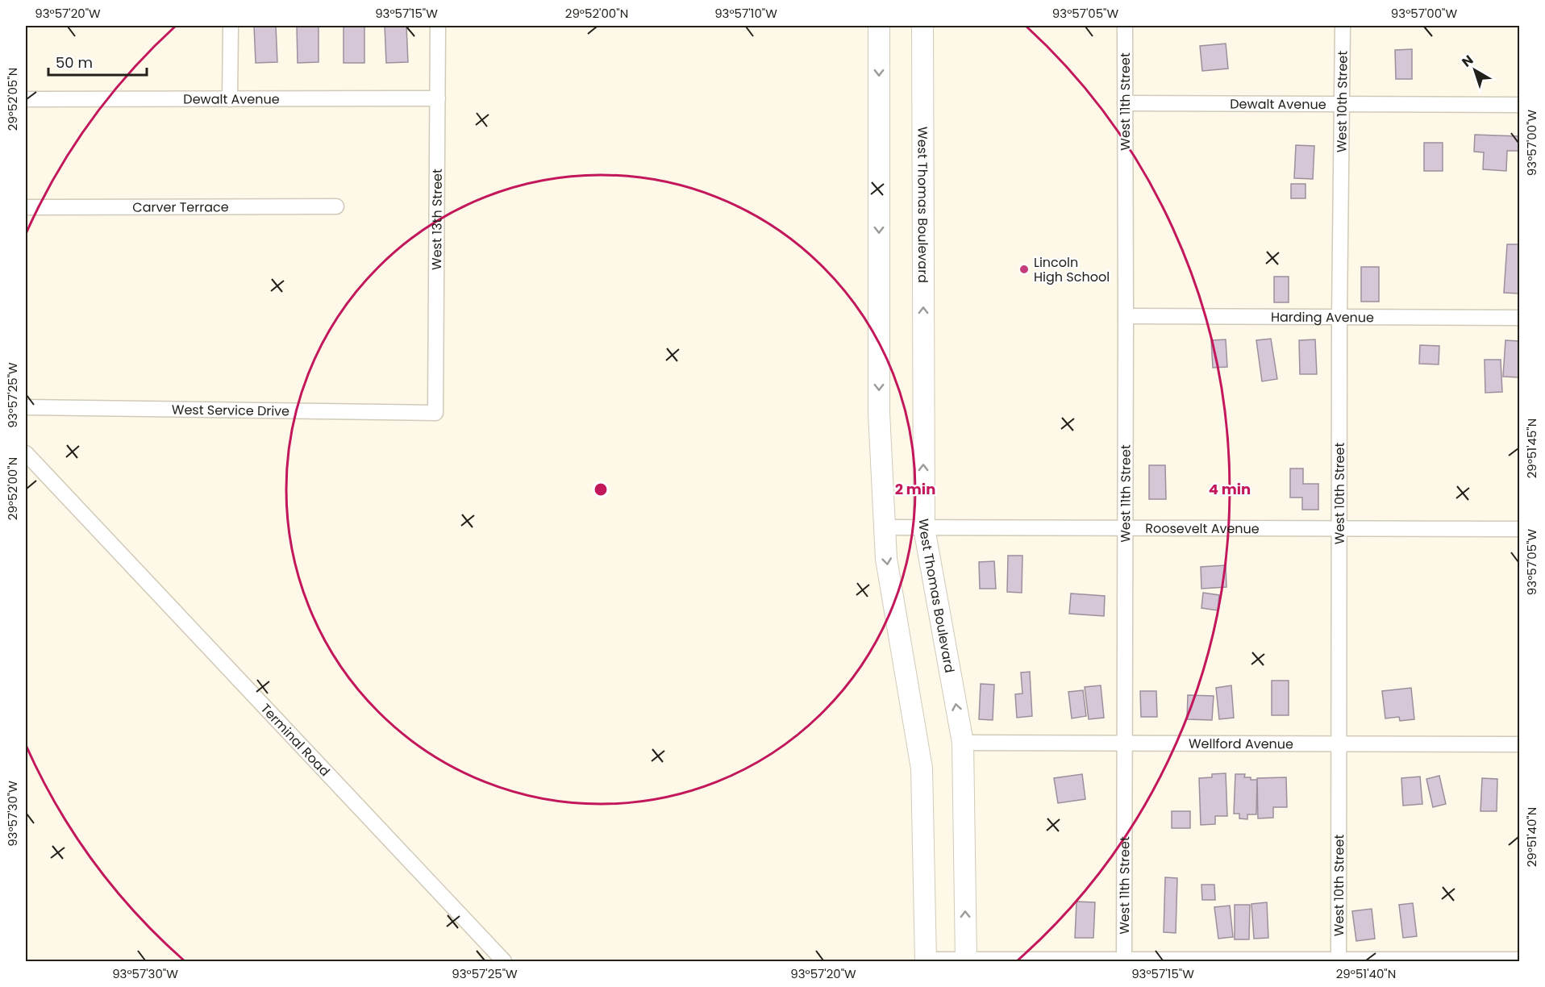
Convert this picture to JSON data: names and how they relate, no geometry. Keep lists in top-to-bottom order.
{
  "streets": {
    "street": [
      "Dewalt Avenue",
      "West 11th Street",
      "West 10th Street",
      "West Thomas Boulevard",
      "Carver Terrace",
      "West 13th Street",
      "Harding Avenue",
      "West Service Drive",
      "Roosevelt Avenue",
      "Terminal Road",
      "Wellford Avenue"
    ]
  },
  "crossings": [
    ["Dewalt Avenue", "West 11th Street"],
    ["Dewalt Avenue", "West 10th Street"],
    ["Dewalt Avenue", "West 13th Street"],
    ["West 11th Street", "Harding Avenue"],
    ["West 11th Street", "Roosevelt Avenue"],
    ["West 11th Street", "Wellford Avenue"],
    ["West 10th Street", "Harding Avenue"],
    ["West 10th Street", "Roosevelt Avenue"],
    ["West 10th Street", "Wellford Avenue"],
    ["West Thomas Boulevard", "Roosevelt Avenue"],
    ["West Thomas Boulevard", "Wellford Avenue"],
    ["West 13th Street", "West Service Drive"]
  ],
  "places": ["Lincoln High School"],
  "scale_bar": "50 m",
  "north": "top left",
  "coordinates": [
    "93°57'20\"W",
    "93°57'15\"W",
    "29°52'00\"N",
    "93°57'10\"W",
    "93°57'05\"W",
    "93°57'00\"W",
    "29°52'05\"N",
    "93°57'25\"W",
    "29°51'45\"N",
    "93°57'30\"W",
    "29°51'40\"N"
  ],
  "rings": ["2 min", "4 min"]
}
